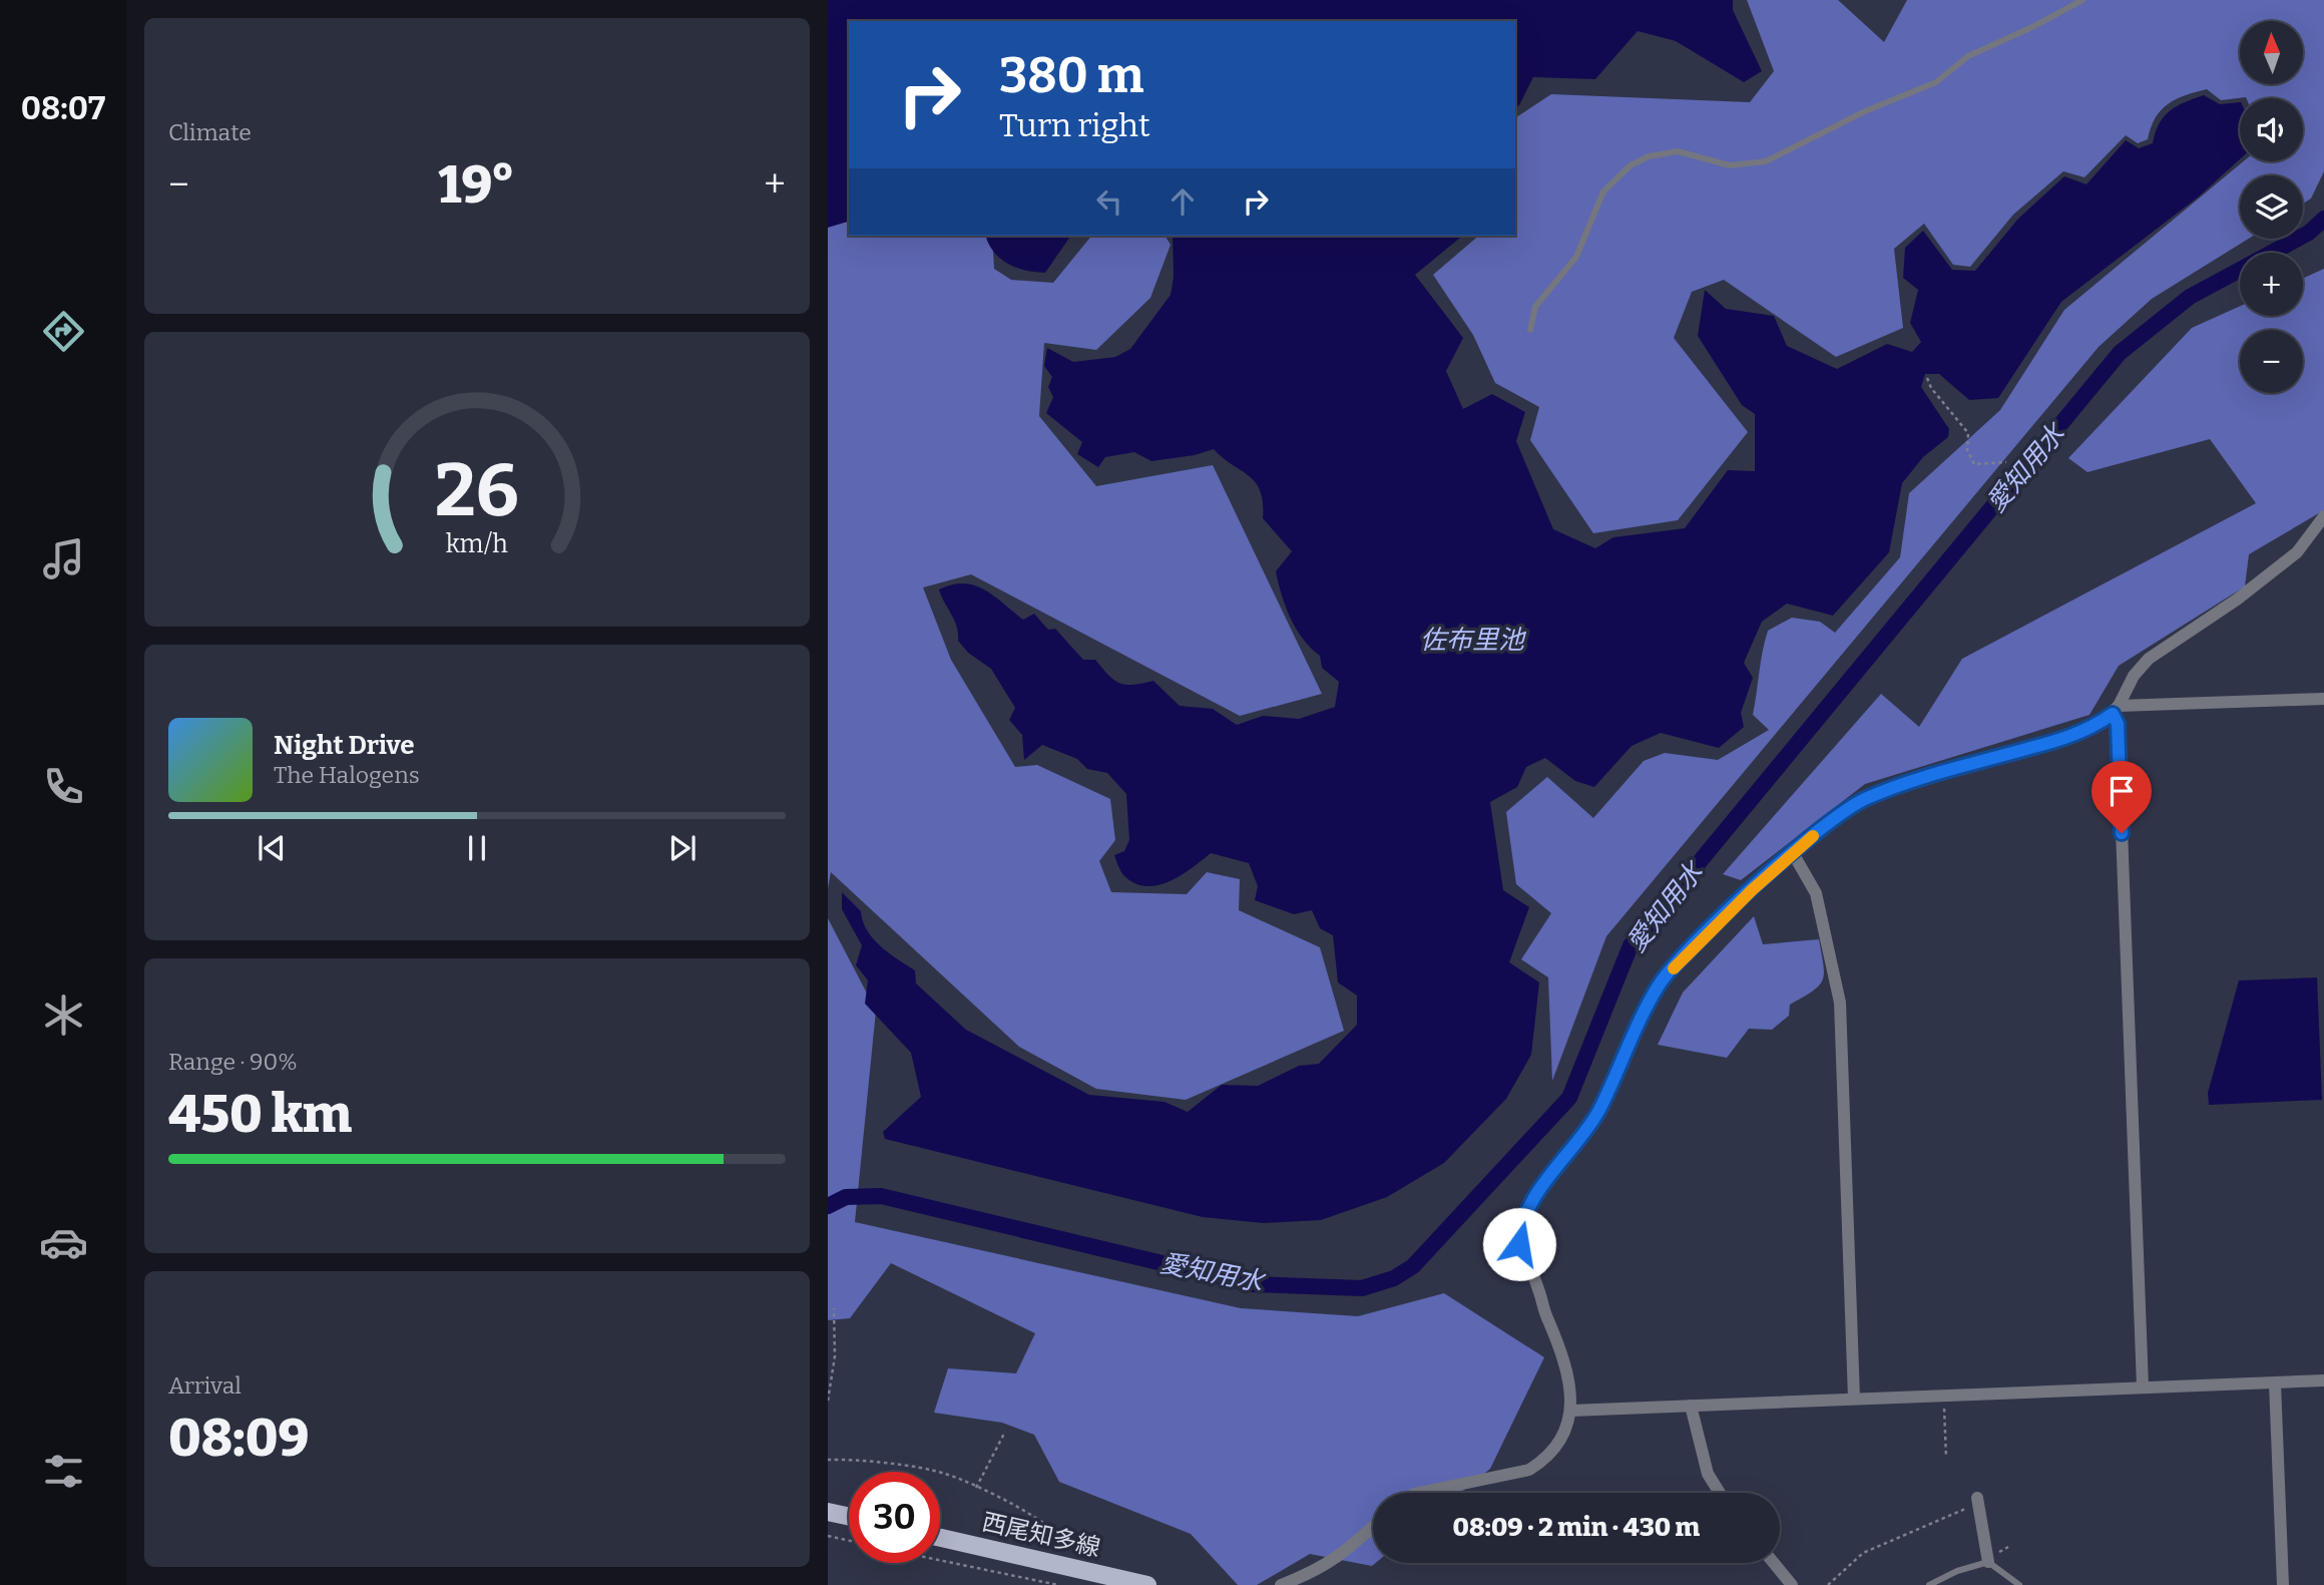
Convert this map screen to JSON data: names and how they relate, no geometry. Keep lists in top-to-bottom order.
{
  "streets": {
    "main road": ["西尾知多線"]
  },
  "water": ["愛知用水", "佐布里池"],
  "north": "top",
  "page": {
    "tabs": "08:07",
    "tile": [
      "Climate",
      ["Range · 90%", "450 km"],
      ["Arrival", "08:09"]
    ],
    "map_buttons": ["+", "−"],
    "turn": ["380 m", "Turn right"],
    "heat": ["−", "19°", "+"],
    "song": ["Night Drive", "The Halogens"],
    "limit": "30",
    "trip": "08:09 · 2 min · 430 m",
    "gauge": ["26", "km/h"]
  }
}
